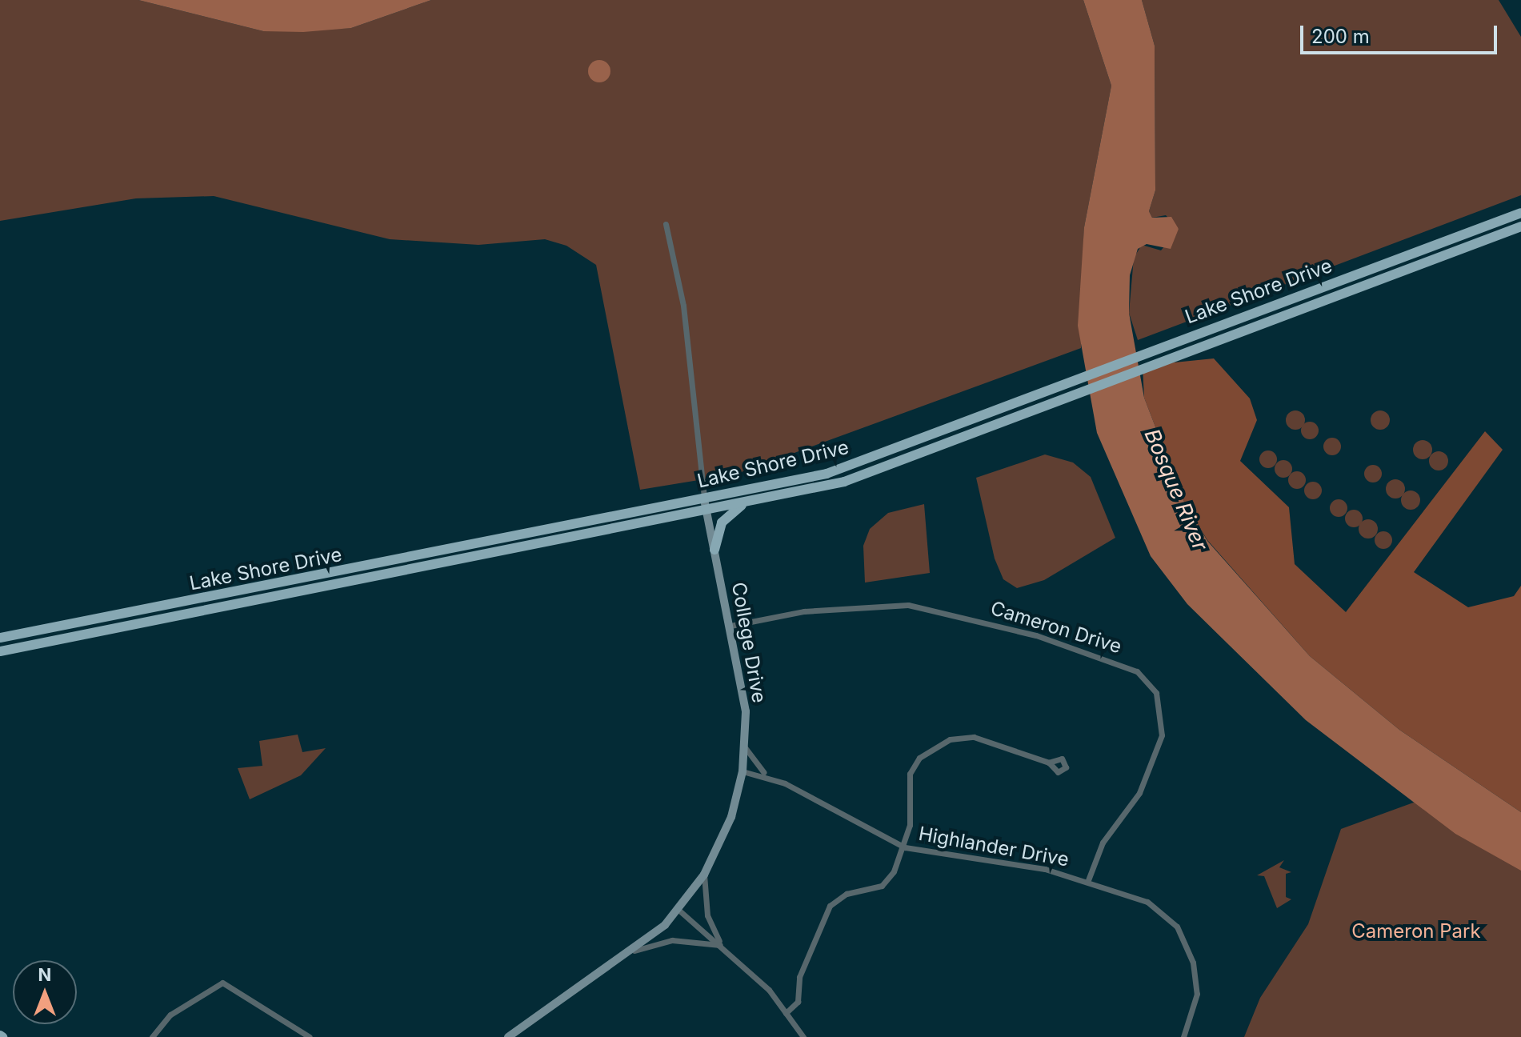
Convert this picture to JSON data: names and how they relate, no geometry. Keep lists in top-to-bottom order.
{
  "streets": {
    "main road": ["Lake Shore Drive"],
    "street": ["Cameron Drive", "College Drive", "Highlander Drive"]
  },
  "crossings": [
    ["Lake Shore Drive", "College Drive"],
    ["Cameron Drive", "College Drive"],
    ["Cameron Drive", "Highlander Drive"],
    ["College Drive", "Highlander Drive"]
  ],
  "water": ["Bosque River"],
  "parks": ["Cameron Park"],
  "scale_bar": "200 m",
  "north": "top"
}
